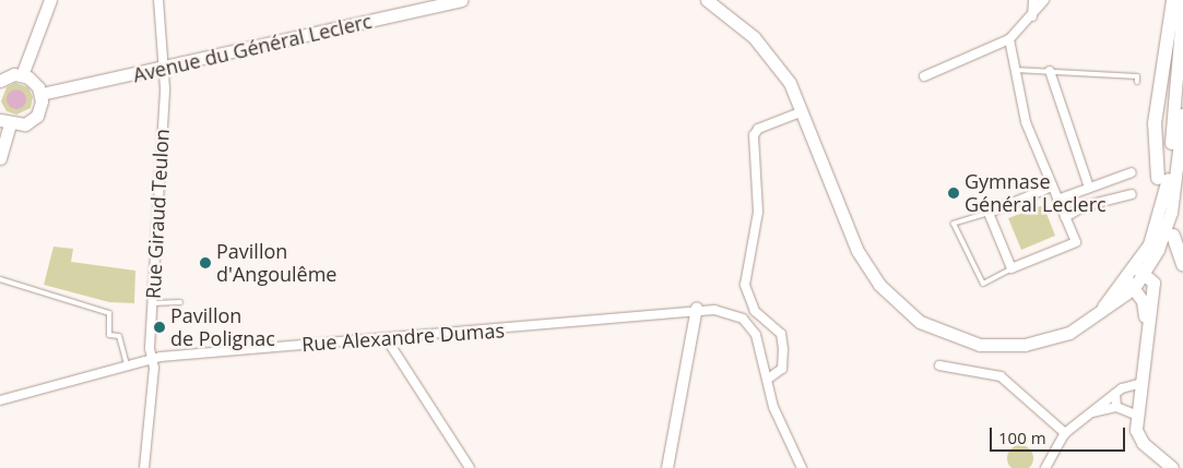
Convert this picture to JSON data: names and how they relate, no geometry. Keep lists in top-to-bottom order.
{
  "streets": {
    "main road": ["Avenue du Général Leclerc"],
    "street": ["Rue Giraud Teulon", "Rue Alexandre Dumas"]
  },
  "crossings": [
    ["Avenue du Général Leclerc", "Rue Giraud Teulon"],
    ["Rue Giraud Teulon", "Rue Alexandre Dumas"]
  ],
  "places": ["Gymnase Général Leclerc", "Pavillon d'Angoulême", "Pavillon de Polignac"],
  "scale_bar": "100 m"
}
